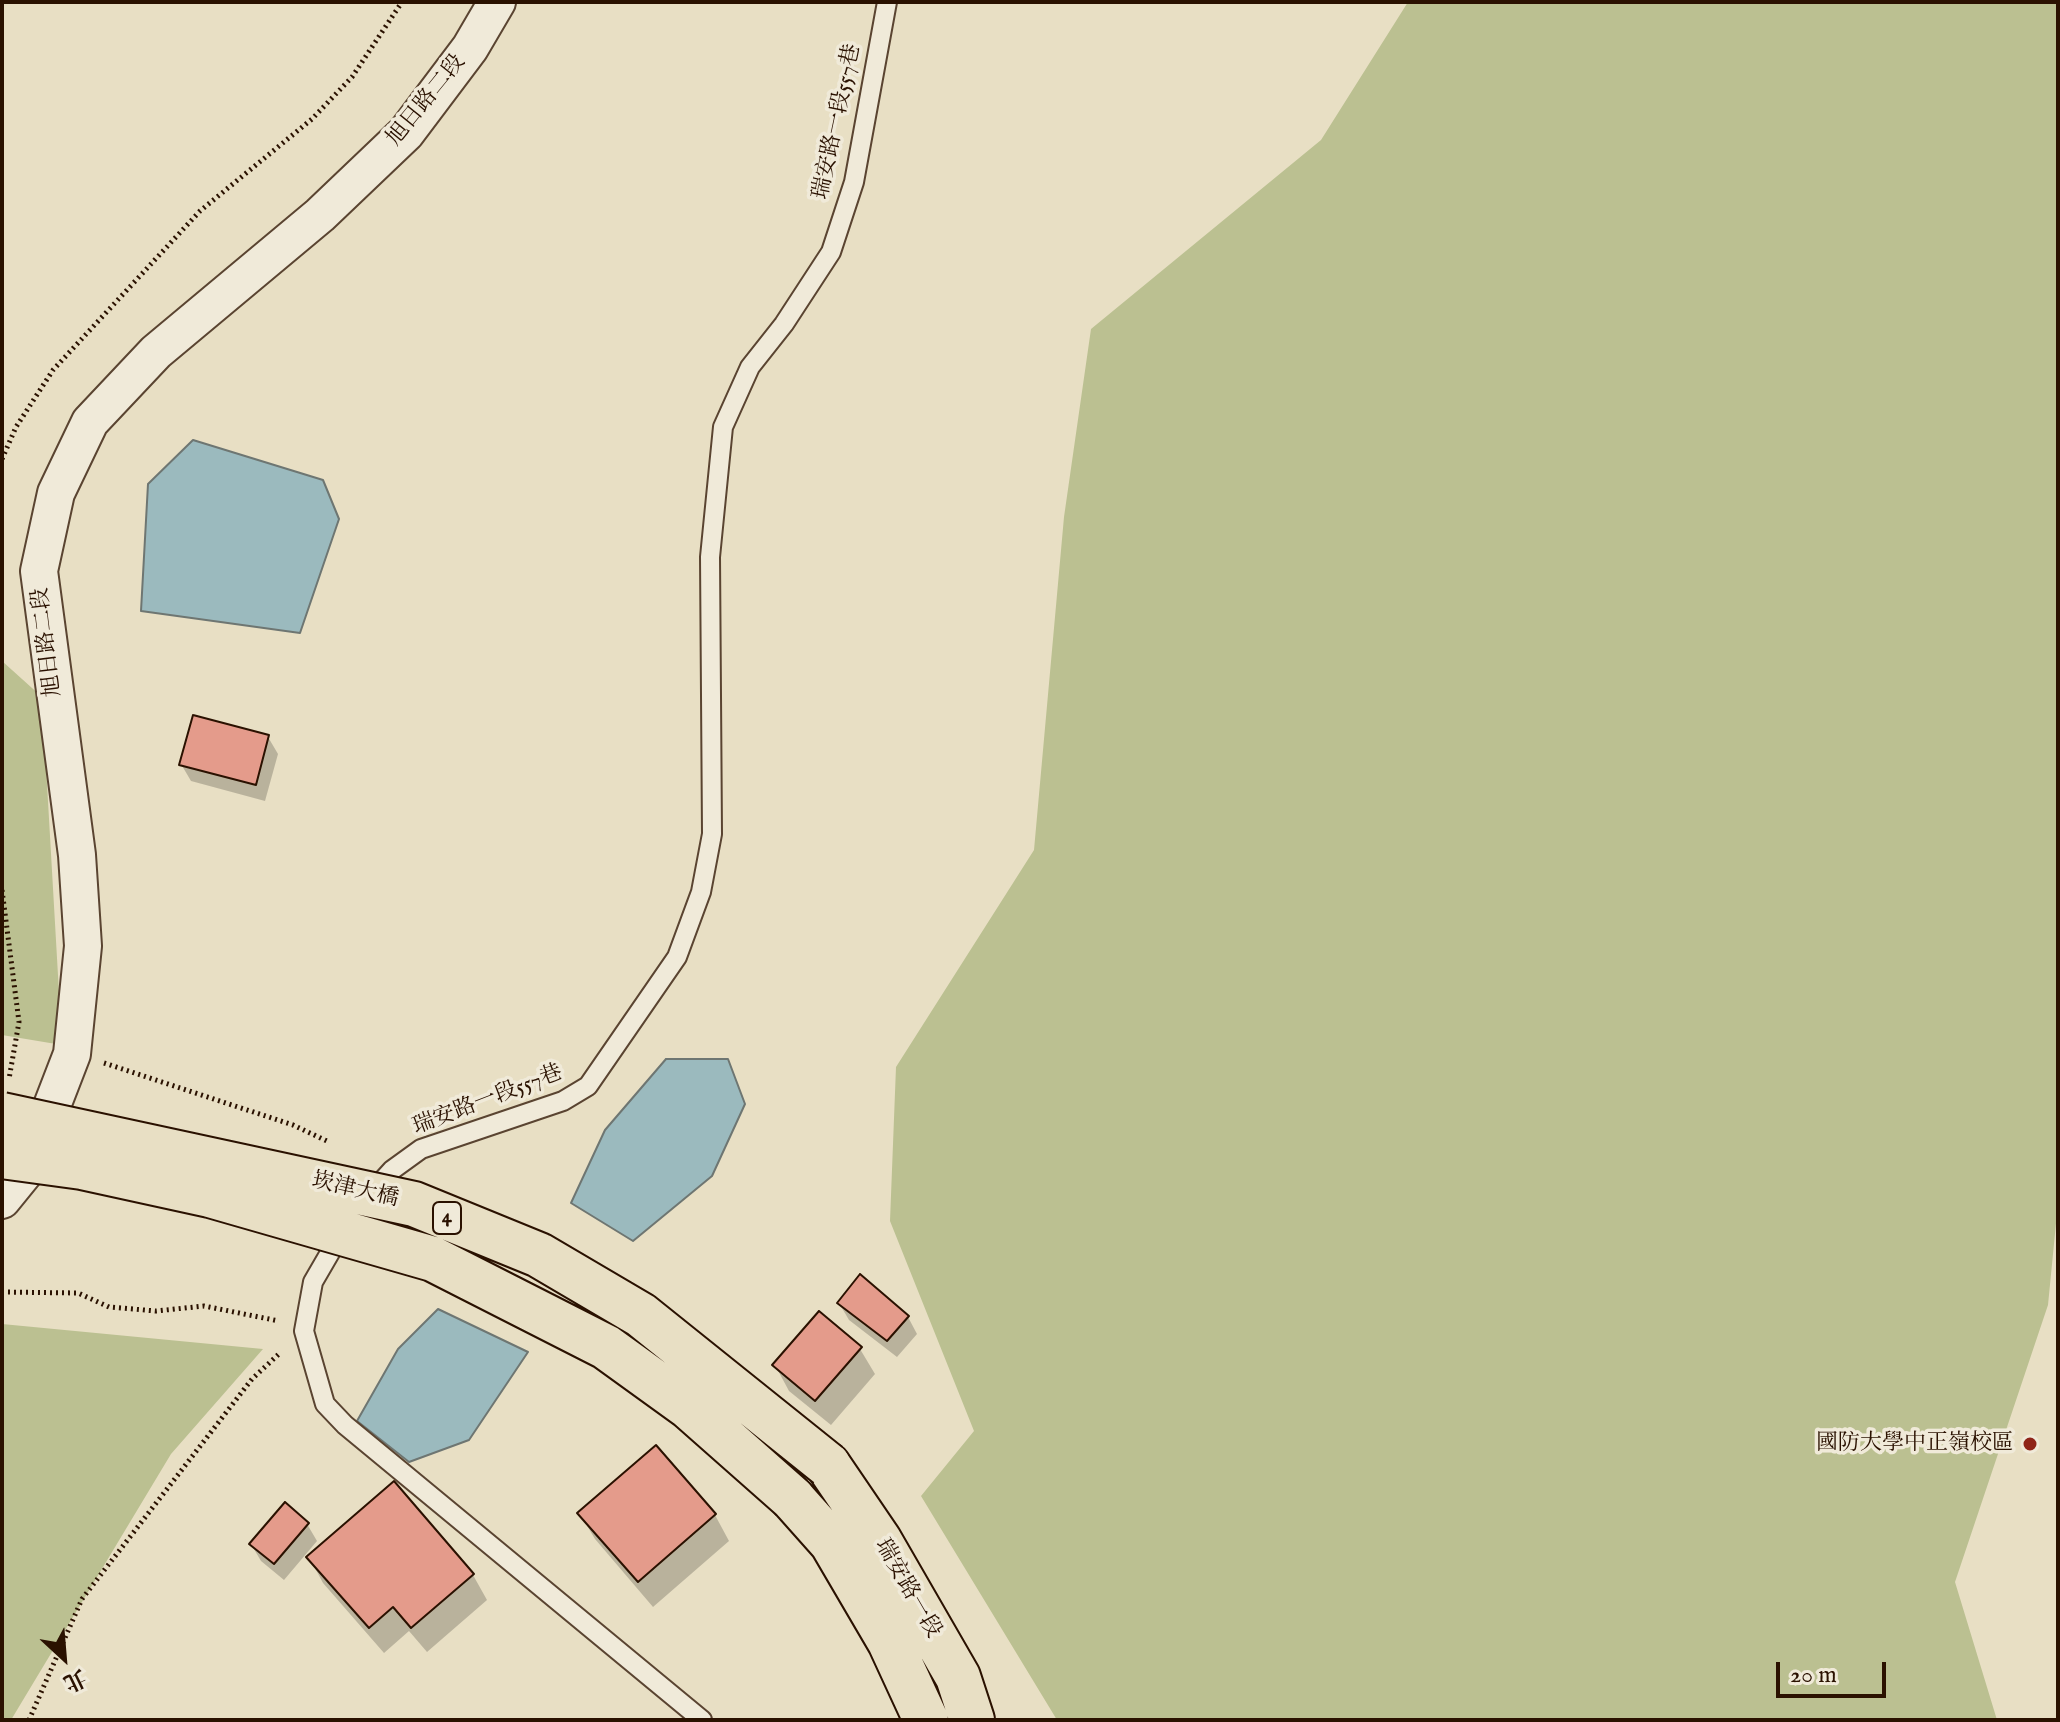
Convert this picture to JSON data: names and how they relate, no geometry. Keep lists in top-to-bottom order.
{
  "streets": {
    "main road": ["崁津大橋", "4", "瑞安路一段"],
    "street": ["旭日路二段"],
    "lane": ["瑞安路一段557巷"]
  },
  "crossings": [
    ["崁津大橋", "瑞安路一段"]
  ],
  "places": ["國防大學中正嶺校區"],
  "scale_bar": "20 m",
  "north": "bottom right"
}
